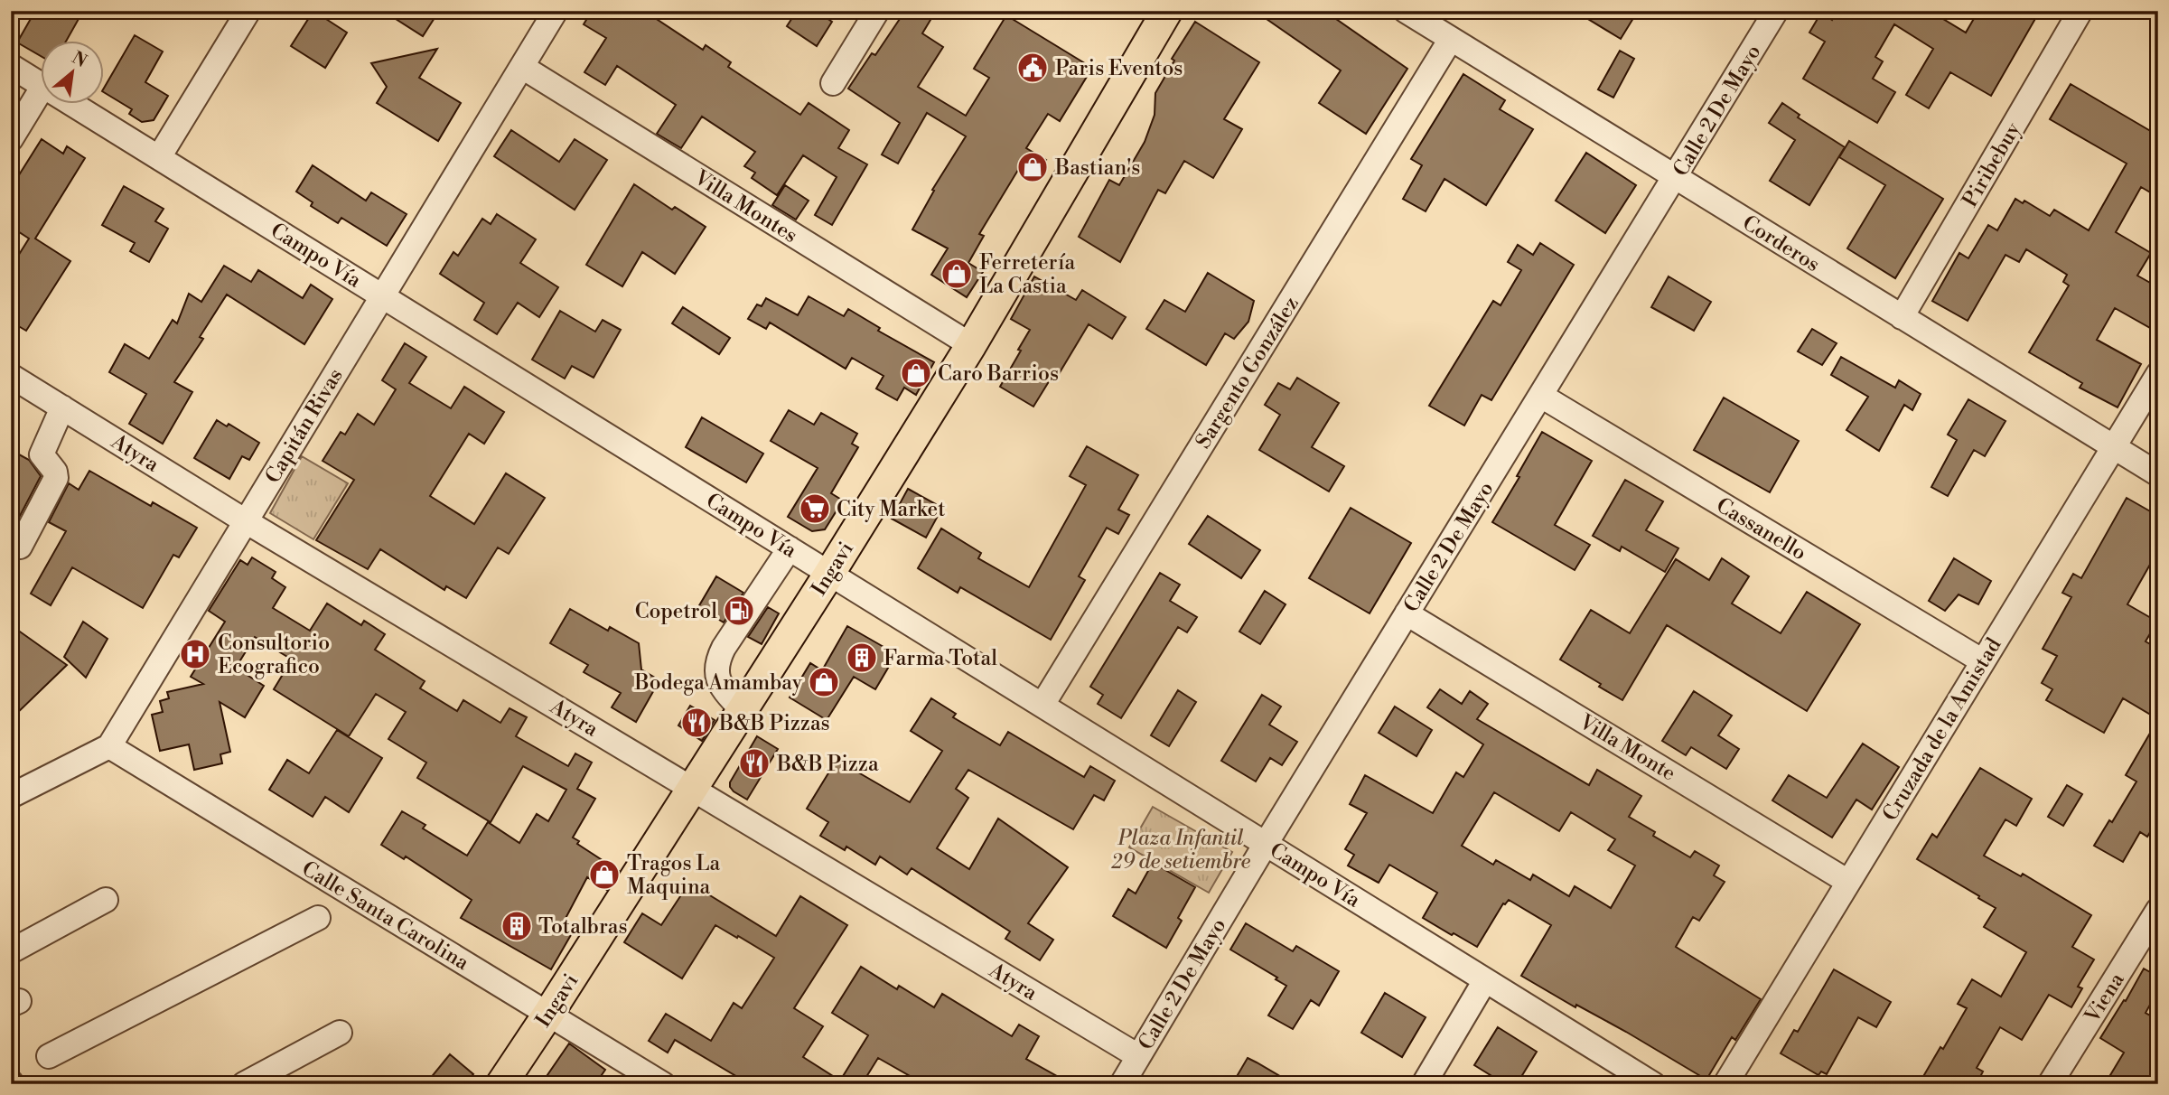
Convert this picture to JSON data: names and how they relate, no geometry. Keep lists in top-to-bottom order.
{
  "streets": {
    "main road": ["Ingavi"],
    "street": [
      "Calle 2 De Mayo",
      "Piribebuy",
      "Villa Montes",
      "Corderos",
      "Campo Vía",
      "Sargento González",
      "Capitán Rivas",
      "Atyra",
      "Cassanello",
      "Cruzada de la Amistad",
      "Villa Monte",
      "Calle Santa Carolina",
      "Viena"
    ]
  },
  "crossings": [
    ["Calle 2 De Mayo", "Corderos"],
    ["Calle 2 De Mayo", "Campo Vía"],
    ["Calle 2 De Mayo", "Atyra"],
    ["Calle 2 De Mayo", "Cassanello"],
    ["Calle 2 De Mayo", "Villa Monte"],
    ["Piribebuy", "Corderos"],
    ["Villa Montes", "Capitán Rivas"],
    ["Villa Montes", "Ingavi"],
    ["Corderos", "Sargento González"],
    ["Corderos", "Cruzada de la Amistad"],
    ["Campo Vía", "Sargento González"],
    ["Campo Vía", "Capitán Rivas"],
    ["Campo Vía", "Ingavi"],
    ["Capitán Rivas", "Atyra"],
    ["Capitán Rivas", "Calle Santa Carolina"],
    ["Atyra", "Ingavi"],
    ["Cassanello", "Cruzada de la Amistad"],
    ["Ingavi", "Calle Santa Carolina"],
    ["Cruzada de la Amistad", "Villa Monte"]
  ],
  "parks": ["Plaza Infantil 29 de setiembre"],
  "places": {
    "public building": ["Paris Eventos"],
    "shop": [
      "Bastian's",
      "Ferretería La Castia",
      "Caro Barrios",
      "Bodega Amambay",
      "Tragos La Maquina"
    ],
    "supermarket": ["City Market"],
    "fuel station": ["Copetrol"],
    "hospital": ["Consultorio Ecografico"],
    "building": ["Farma Total", "Totalbras"],
    "restaurant": ["B&B Pizzas", "B&B Pizza"]
  },
  "north": "top right"
}
